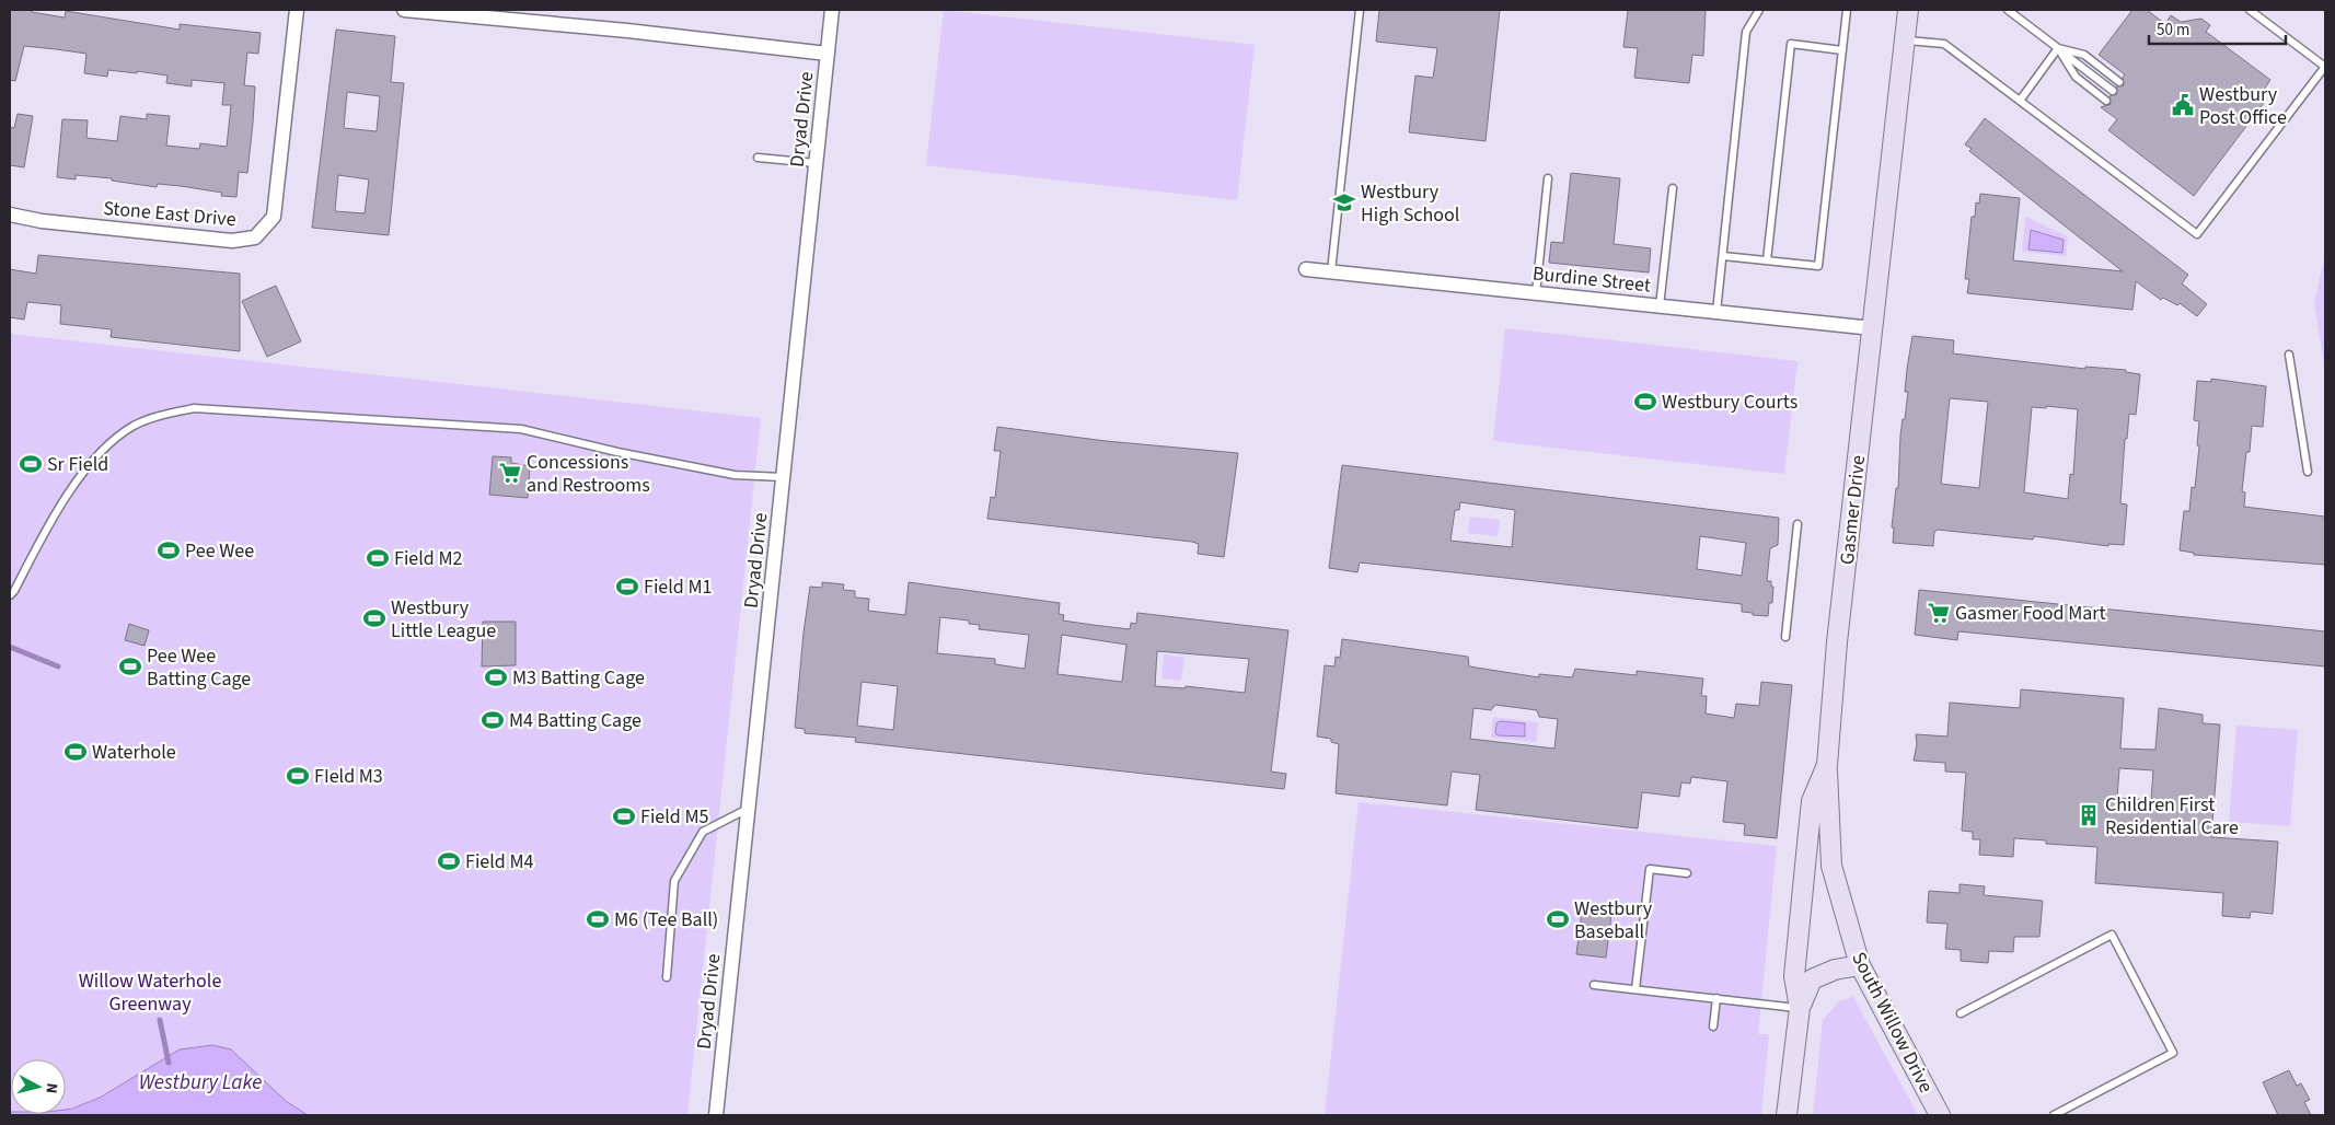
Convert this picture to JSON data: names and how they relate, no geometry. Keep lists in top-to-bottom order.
{
  "streets": {
    "street": [
      "Dryad Drive",
      "Stone East Drive",
      "Burdine Street",
      "Gasmer Drive",
      "South Willow Drive"
    ]
  },
  "crossings": [
    ["Burdine Street", "Gasmer Drive"],
    ["Gasmer Drive", "South Willow Drive"]
  ],
  "water": ["Westbury Lake"],
  "parks": ["Willow Waterhole Greenway"],
  "places": {
    "public building": ["Westbury Post Office"],
    "school or university": ["Westbury High School"],
    "sports": [
      "Westbury Courts",
      "Sr Field",
      "Pee Wee",
      "Field M2",
      "Field M1",
      "Westbury Little League",
      "Pee Wee Batting Cage",
      "M3 Batting Cage",
      "M4 Batting Cage",
      "Waterhole",
      "FIeld M3",
      "Field M5",
      "Field M4",
      "M6 (Tee Ball)",
      "Westbury Baseball"
    ],
    "supermarket": ["Concessions and Restrooms", "Gasmer Food Mart"],
    "building": ["Children First Residential Care"]
  },
  "scale_bar": "50 m",
  "north": "right"
}
